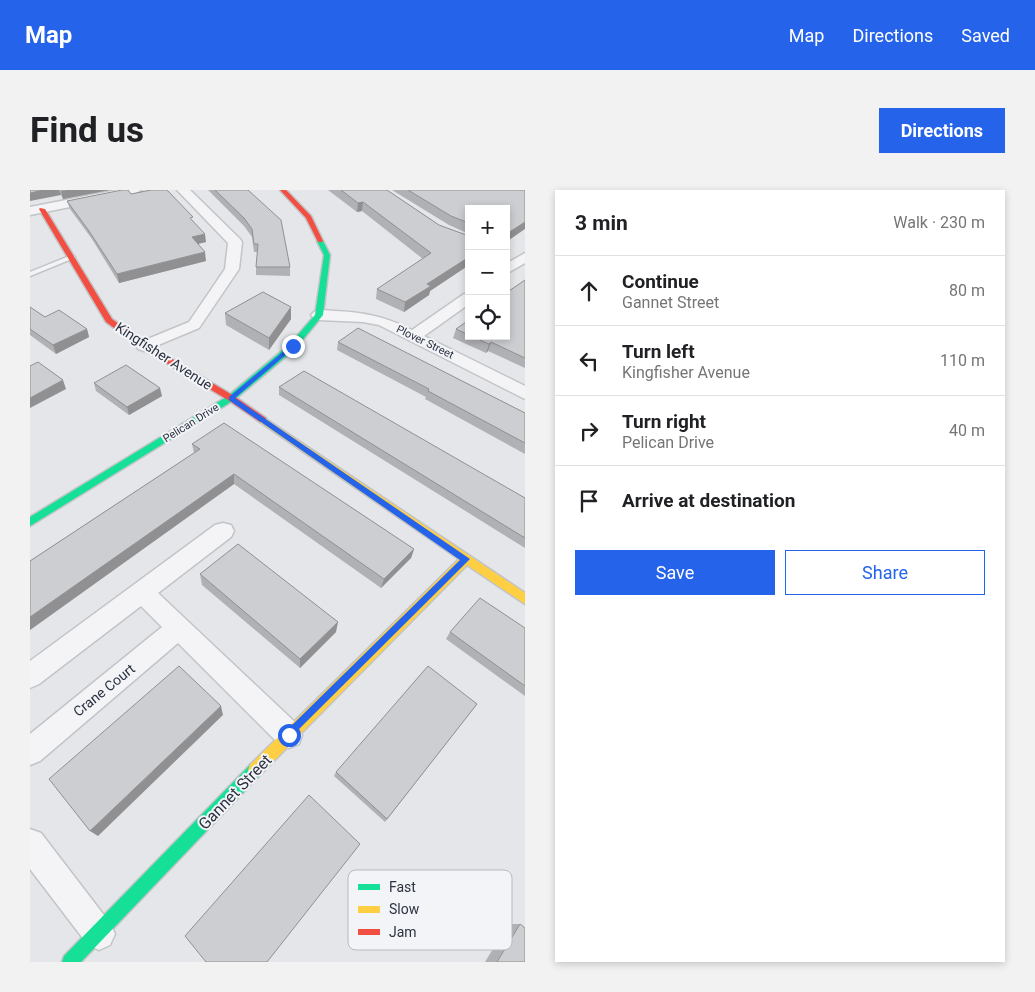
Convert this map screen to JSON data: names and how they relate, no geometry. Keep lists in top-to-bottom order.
{
  "streets": {
    "street": [
      "Plover Street",
      "Kingfisher Avenue",
      "Pelican Drive",
      "Crane Court",
      "Gannet Street"
    ]
  },
  "crossings": [
    ["Plover Street", "Pelican Drive"],
    ["Kingfisher Avenue", "Pelican Drive"],
    ["Kingfisher Avenue", "Gannet Street"]
  ],
  "legend": ["Fast", "Slow", "Jam"],
  "page": {
    "header": "Map",
    "nav": ["Map", "Directions", "Saved"],
    "buttons": [
      "Directions",
      ["Save", "Share"]
    ],
    "title": "Find us",
    "heading": ["3 min", "Walk · 230 m"],
    "map_buttons": ["+", "−"],
    "list": [
      ["Continue", "Gannet Street", "80 m"],
      ["Turn left", "Kingfisher Avenue", "110 m"],
      ["Turn right", "Pelican Drive", "40 m"],
      "Arrive at destination"
    ]
  }
}
